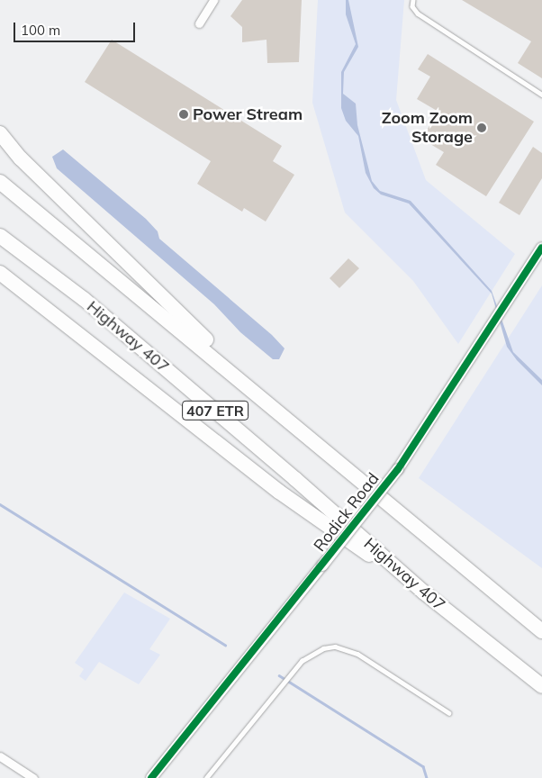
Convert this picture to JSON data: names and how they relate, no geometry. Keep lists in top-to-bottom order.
{
  "streets": {
    "highway": ["Highway 407", "407 ETR"],
    "main road": ["Rodick Road"]
  },
  "places": ["Power Stream", "Zoom Zoom Storage"],
  "scale_bar": "100 m"
}
